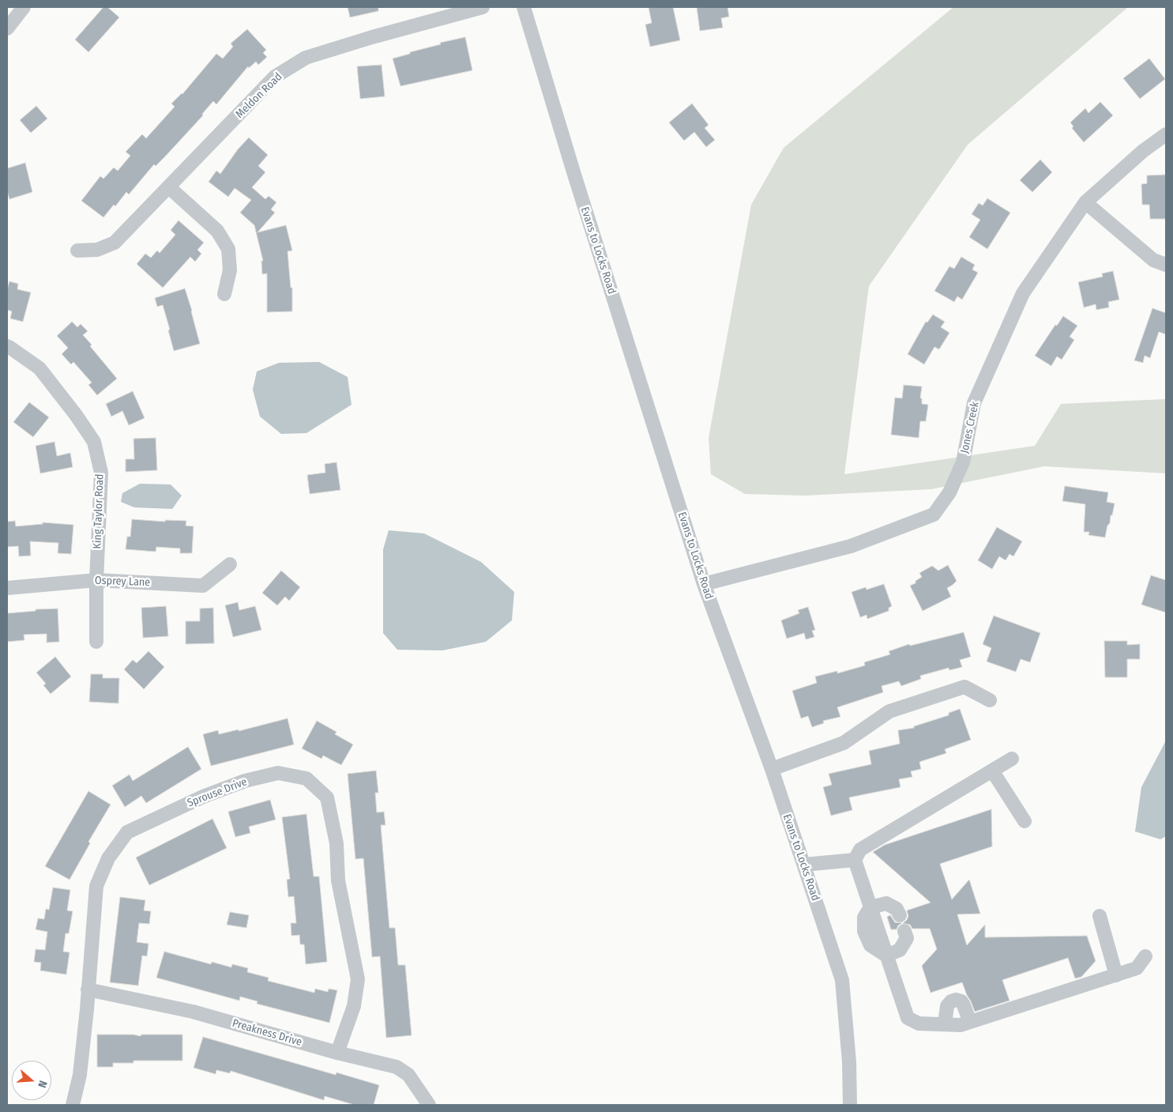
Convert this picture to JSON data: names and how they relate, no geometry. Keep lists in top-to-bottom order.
{
  "streets": {
    "street": [
      "Meldon Road",
      "Evans to Locks Road",
      "Jones Creek",
      "King Taylor Road",
      "Osprey Lane",
      "Sprouse Drive",
      "Preakness Drive"
    ]
  },
  "crossings": [
    ["Evans to Locks Road", "Jones Creek"],
    ["King Taylor Road", "Osprey Lane"],
    ["Sprouse Drive", "Preakness Drive"]
  ],
  "north": "right"
}
